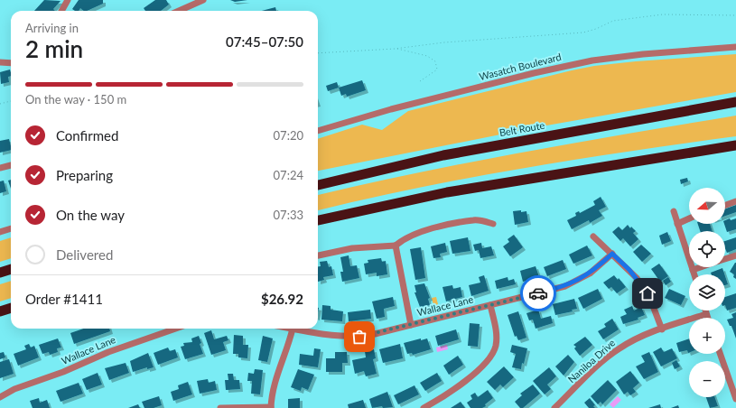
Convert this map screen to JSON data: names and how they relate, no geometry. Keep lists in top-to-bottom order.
{
  "streets": {
    "highway": ["Belt Route"],
    "street": ["Wasatch Boulevard", "Wallace Lane", "Naniloa Drive"]
  },
  "north": "left",
  "page": {
    "heading": ["2 min", "Arriving in", "07:45–07:50"],
    "panel": ["Order #1411", "$26.92"],
    "bar": "On the way · 150 m",
    "list": [
      ["Confirmed", "07:20"],
      ["Preparing", "07:24"],
      ["On the way", "07:33"],
      "Delivered"
    ],
    "map_buttons": ["+", "−"]
  }
}
